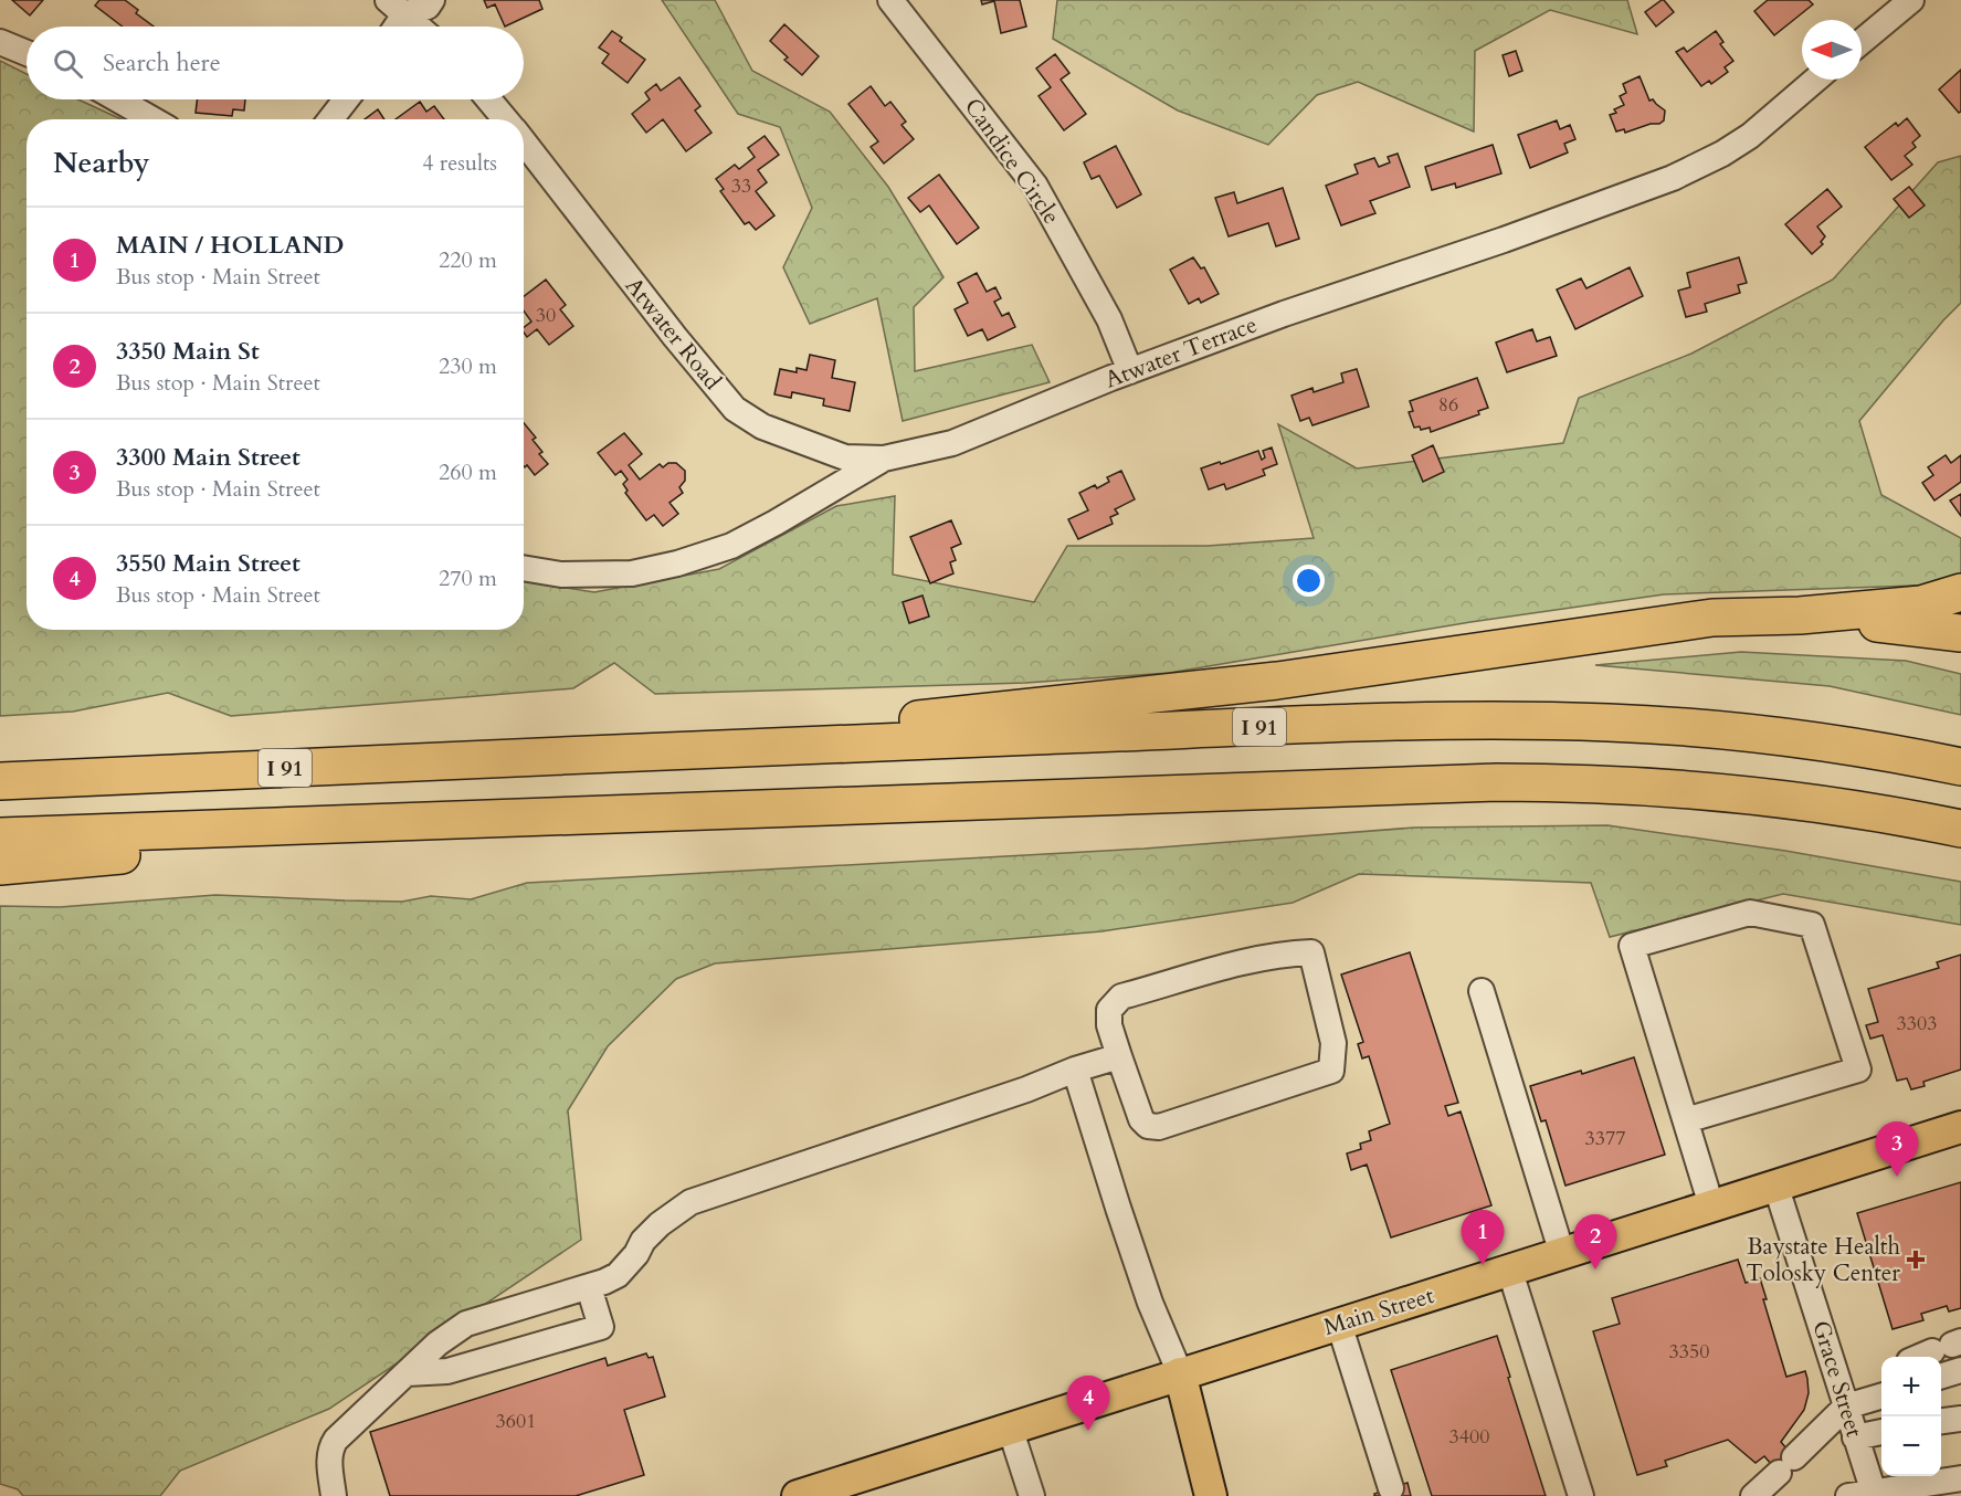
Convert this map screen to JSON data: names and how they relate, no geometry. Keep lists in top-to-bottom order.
{
  "streets": {
    "highway": ["I 91"],
    "main road": ["Main Street"],
    "street": [
      "Candice Circle",
      "Atwater Road",
      "Atwater Terrace",
      "Grace Street"
    ]
  },
  "crossings": [
    ["Candice Circle", "Atwater Terrace"],
    ["Atwater Road", "Atwater Terrace"],
    ["Main Street", "Grace Street"]
  ],
  "places": {
    "health": ["Baystate Health Tolosky Center"]
  },
  "house_numbers": [
    "33",
    "30",
    "86",
    "3303",
    "3377",
    "3350",
    "3601",
    "3400"
  ],
  "north": "left",
  "page": {
    "search": "Search here",
    "heading": ["Nearby", "4 results"],
    "list": [
      {
        "mark": "1",
        "name": "MAIN / HOLLAND",
        "note": "Bus stop · Main Street",
        "value": "220 m"
      },
      {
        "mark": "2",
        "name": "3350 Main St",
        "note": "Bus stop · Main Street",
        "value": "230 m"
      },
      {
        "mark": "3",
        "name": "3300 Main Street",
        "note": "Bus stop · Main Street",
        "value": "260 m"
      },
      {
        "mark": "4",
        "name": "3550 Main Street",
        "note": "Bus stop · Main Street",
        "value": "270 m"
      }
    ],
    "pins": [
      "3",
      "1",
      "2",
      "4"
    ],
    "map_buttons": ["+", "−"]
  }
}
